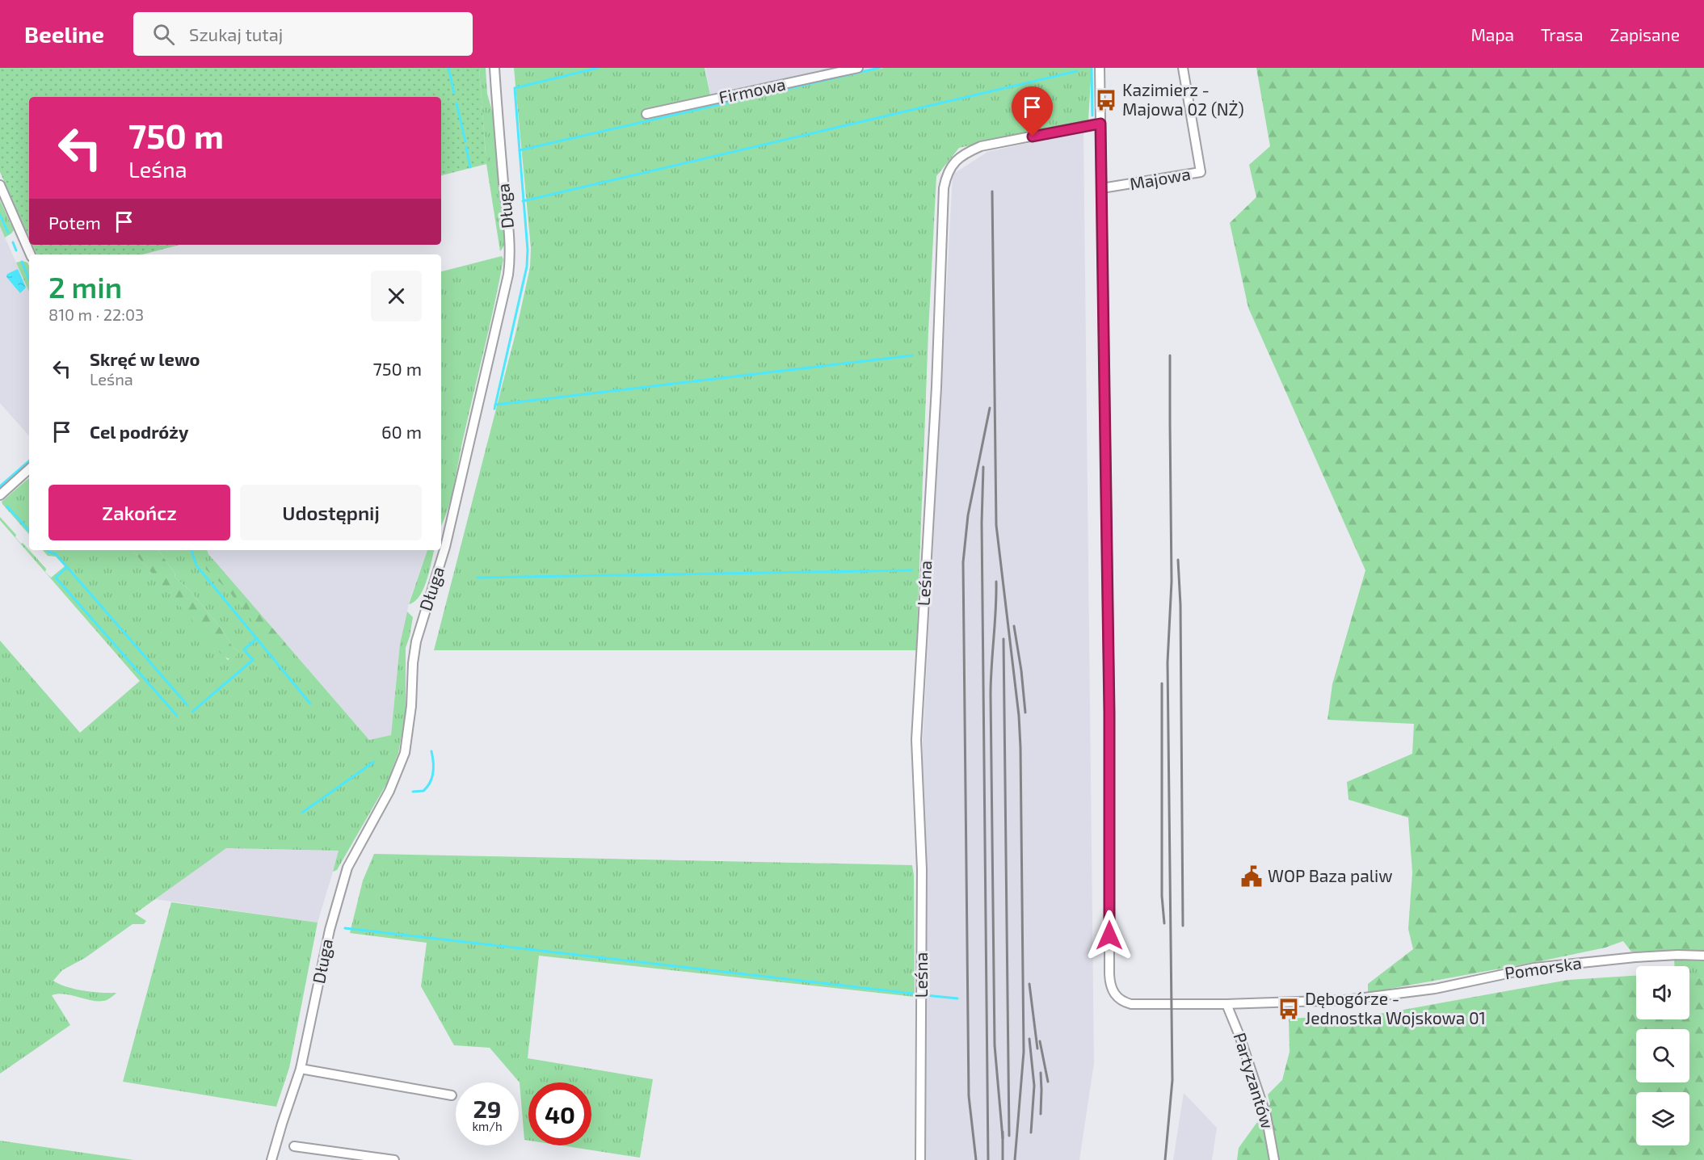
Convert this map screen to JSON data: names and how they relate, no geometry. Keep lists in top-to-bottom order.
{
  "streets": {
    "street": [
      "Firmowa",
      "Majowa",
      "Długa",
      "Leśna",
      "Pomorska",
      "Partyzantów"
    ]
  },
  "crossings": [
    ["Majowa", "Pomorska"],
    ["Pomorska", "Partyzantów"]
  ],
  "places": {
    "bus stop": ["Kazimierz - Majowa 02 (NŻ)", "Dębogórze - Jednostka Wojskowa 01"],
    "public building": ["WOP Baza paliw"]
  },
  "page": {
    "header": "Beeline",
    "search": "Szukaj tutaj",
    "nav": ["Mapa", "Trasa", "Zapisane"],
    "turn": ["750 m", "Leśna"],
    "then": "Potem",
    "heading": ["2 min", "810 m · 22:03"],
    "list": [
      {
        "name": "Skręć w lewo",
        "note": "Leśna",
        "value": "750 m"
      },
      {
        "name": "Cel podróży",
        "value": "60 m"
      }
    ],
    "buttons": ["Zakończ", "Udostępnij"],
    "speed": "29 km/h",
    "limit": "40"
  }
}
